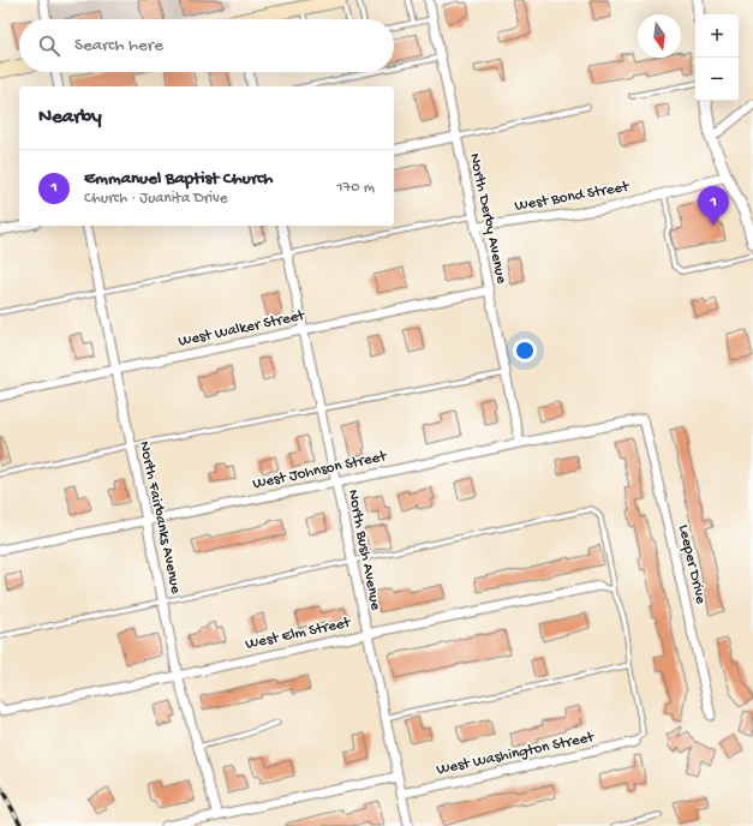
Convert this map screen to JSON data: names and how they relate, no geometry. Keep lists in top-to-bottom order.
{
  "streets": {
    "street": [
      "West Bond Street",
      "North Derby Avenue",
      "West Walker Street",
      "West Johnson Street",
      "North Fairbanks Avenue",
      "North Bush Avenue",
      "Leeper Drive",
      "West Elm Street",
      "West Washington Street"
    ]
  },
  "crossings": [
    ["West Bond Street", "North Derby Avenue"],
    ["North Derby Avenue", "West Walker Street"],
    ["North Derby Avenue", "West Johnson Street"],
    ["West Walker Street", "North Fairbanks Avenue"],
    ["West Walker Street", "North Bush Avenue"],
    ["West Johnson Street", "North Fairbanks Avenue"],
    ["West Johnson Street", "North Bush Avenue"],
    ["West Johnson Street", "Leeper Drive"],
    ["North Fairbanks Avenue", "West Elm Street"],
    ["North Bush Avenue", "West Elm Street"],
    ["North Bush Avenue", "West Washington Street"]
  ],
  "north": "bottom",
  "page": {
    "map_buttons": ["+", "−"],
    "search": "Search here",
    "heading": "Nearby",
    "list": [
      {
        "mark": "1",
        "name": "Emmanuel Baptist Church",
        "note": "Church · Juanita Drive",
        "value": "170 m"
      }
    ],
    "pins": "1"
  }
}
